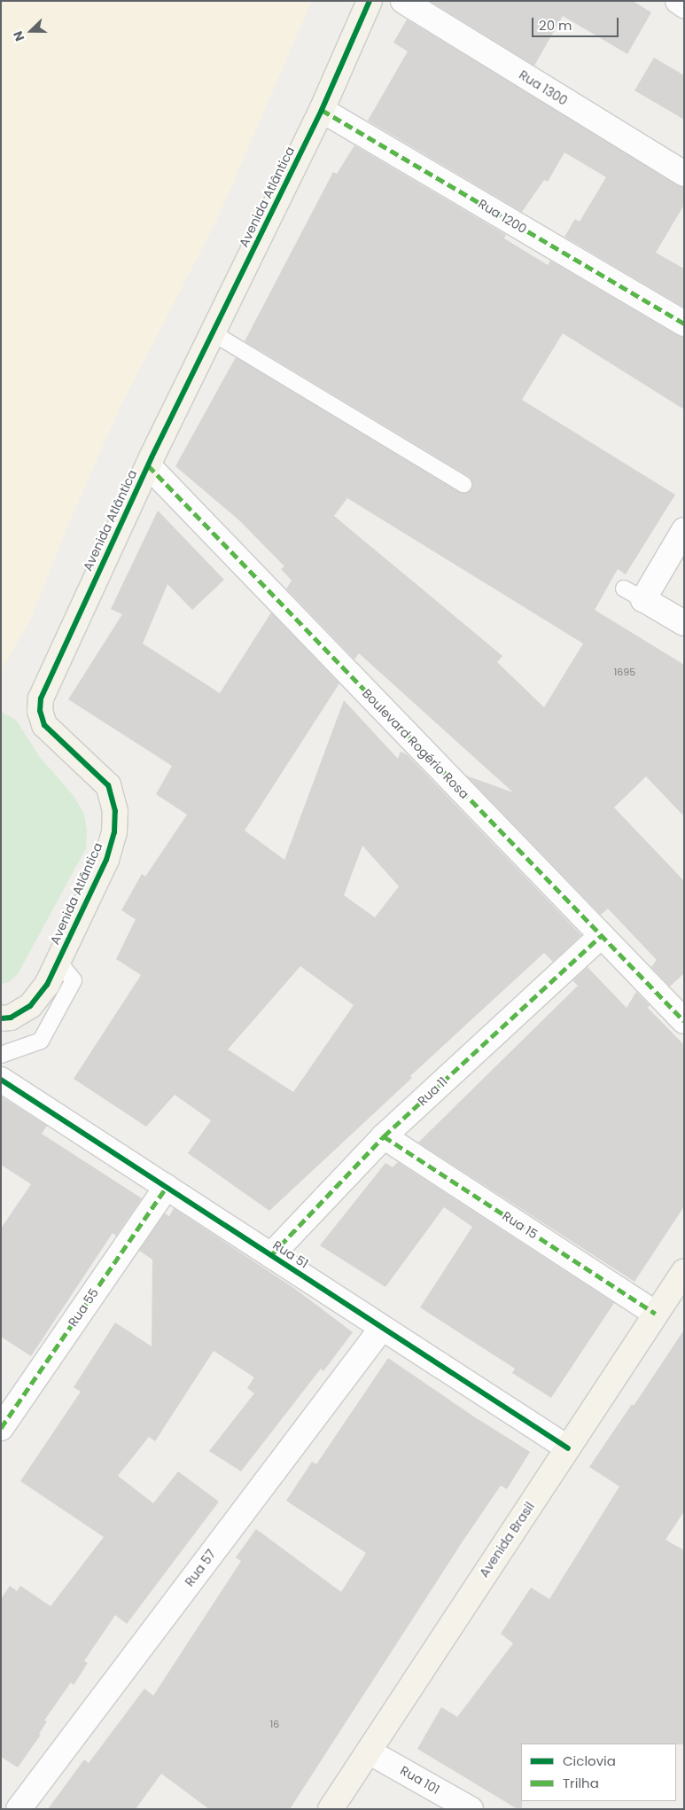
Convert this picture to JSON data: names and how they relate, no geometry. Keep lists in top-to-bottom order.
{
  "streets": {
    "main road": ["Avenida Atlântica", "Avenida Brasil"],
    "street": [
      "Rua 1300",
      "Rua 1200",
      "Boulevard Rogério Rosa",
      "Rua 11",
      "Rua 15",
      "Rua 51",
      "Rua 55",
      "Rua 57",
      "Rua 101"
    ]
  },
  "crossings": [
    ["Avenida Atlântica", "Rua 1200"],
    ["Avenida Atlântica", "Boulevard Rogério Rosa"],
    ["Boulevard Rogério Rosa", "Rua 11"],
    ["Rua 11", "Rua 15"],
    ["Rua 11", "Rua 51"],
    ["Rua 15", "Avenida Brasil"],
    ["Rua 51", "Rua 55"],
    ["Rua 51", "Avenida Brasil"],
    ["Rua 51", "Rua 57"],
    ["Avenida Brasil", "Rua 101"]
  ],
  "house_numbers": ["1695", "16"],
  "legend": ["Ciclovia", "Trilha"],
  "scale_bar": "20 m",
  "north": "left"
}
